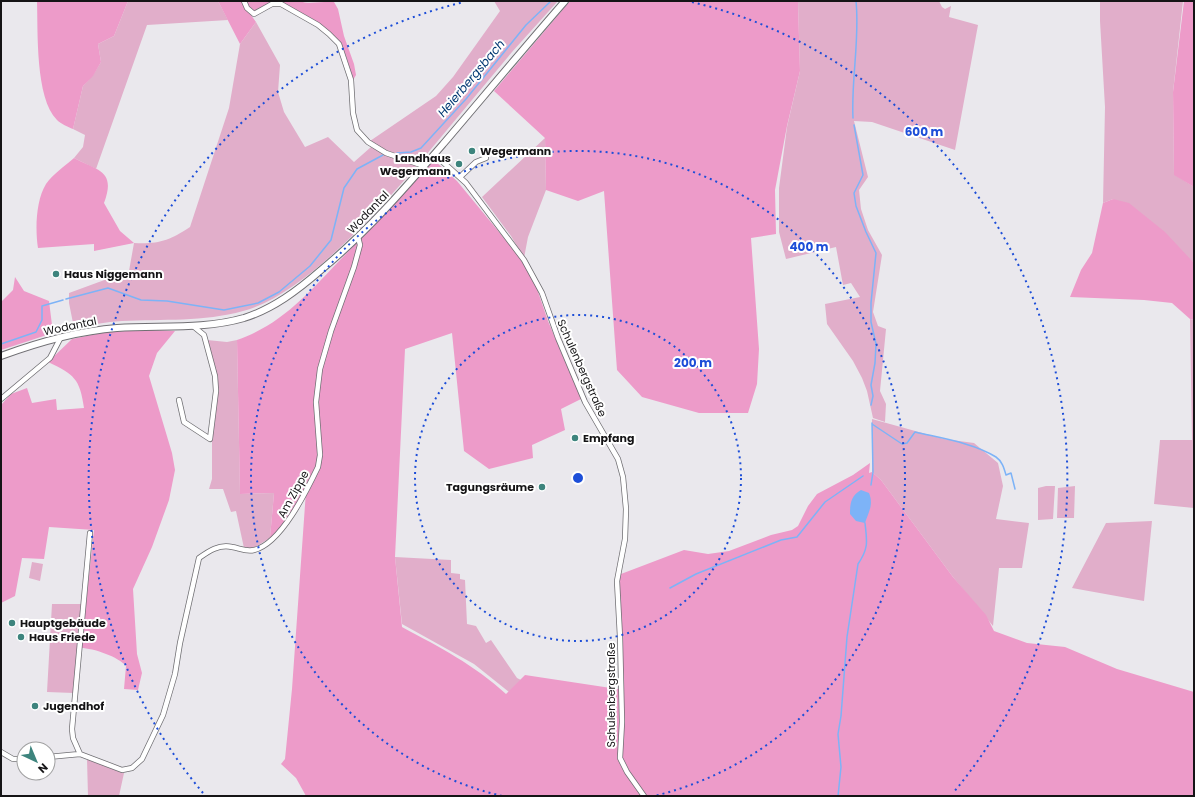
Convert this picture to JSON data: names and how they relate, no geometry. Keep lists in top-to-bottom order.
{
  "streets": {
    "main road": ["Wodantal"],
    "street": ["Schulenbergstraße", "Am Zippe"]
  },
  "crossings": [
    ["Wodantal", "Schulenbergstraße"],
    ["Wodantal", "Am Zippe"]
  ],
  "water": ["Heierbergsbach"],
  "places": [
    "Wegermann",
    "Landhaus Wegermann",
    "Haus Niggemann",
    "Empfang",
    "Tagungsräume",
    "Hauptgebäude",
    "Haus Friede",
    "Jugendhof"
  ],
  "north": "bottom right",
  "rings": ["600 m", "400 m", "200 m"]
}
